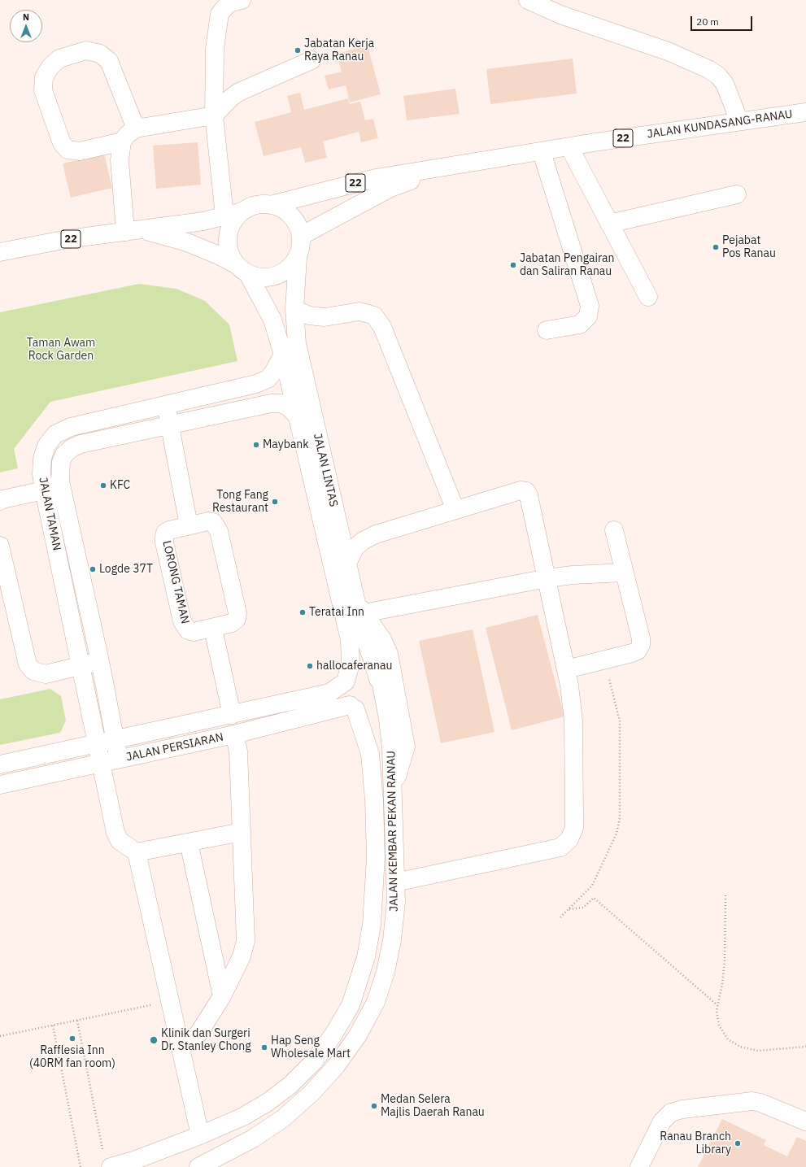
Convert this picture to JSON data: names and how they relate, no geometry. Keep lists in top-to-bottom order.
{
  "streets": {
    "main road": [
      "JALAN KUNDASANG-RANAU",
      "22",
      "JALAN LINTAS",
      "JALAN TAMAN",
      "LORONG TAMAN",
      "JALAN PERSIARAN",
      "JALAN KEMBAR PEKAN RANAU"
    ]
  },
  "crossings": [
    ["JALAN KUNDASANG-RANAU", "22"],
    ["JALAN KUNDASANG-RANAU", "JALAN LINTAS"],
    ["22", "JALAN LINTAS"],
    ["JALAN LINTAS", "JALAN TAMAN"],
    ["JALAN LINTAS", "JALAN PERSIARAN"],
    ["JALAN LINTAS", "JALAN KEMBAR PEKAN RANAU"],
    ["JALAN TAMAN", "JALAN PERSIARAN"],
    ["JALAN PERSIARAN", "JALAN KEMBAR PEKAN RANAU"]
  ],
  "parks": ["Taman Awam Rock Garden"],
  "places": [
    "Jabatan Kerja Raya Ranau",
    "Pejabat Pos Ranau",
    "Jabatan Pengairan dan Saliran Ranau",
    "Maybank",
    "KFC",
    "Tong Fang Restaurant",
    "Logde 37T",
    "Teratai Inn",
    "hallocaferanau",
    "Rafflesia Inn (40RM fan room)",
    "Klinik dan Surgeri Dr. Stanley Chong",
    "Hap Seng Wholesale Mart",
    "Medan Selera Majlis Daerah Ranau",
    "Ranau Branch Library"
  ],
  "scale_bar": "20 m",
  "north": "top"
}
